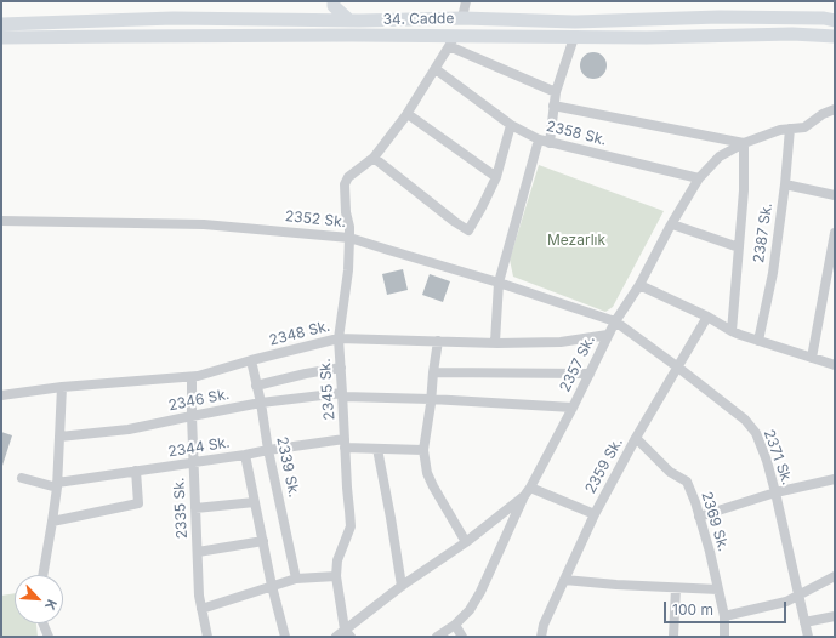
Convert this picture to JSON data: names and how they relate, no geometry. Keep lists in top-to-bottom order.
{
  "streets": {
    "main road": ["34. Cadde"],
    "street": [
      "2358 Sk.",
      "2352 Sk.",
      "2387 Sk.",
      "2348 Sk.",
      "2357 Sk.",
      "2345 Sk.",
      "2346 Sk.",
      "2344 Sk.",
      "2371 Sk.",
      "2359 Sk.",
      "2339 Sk.",
      "2335 Sk.",
      "2369 Sk."
    ]
  },
  "crossings": [
    ["2358 Sk.", "2357 Sk."],
    ["2352 Sk.", "2357 Sk."],
    ["2352 Sk.", "2345 Sk."],
    ["2352 Sk.", "2371 Sk."],
    ["2387 Sk.", "2357 Sk."],
    ["2348 Sk.", "2357 Sk."],
    ["2348 Sk.", "2345 Sk."],
    ["2348 Sk.", "2339 Sk."],
    ["2348 Sk.", "2335 Sk."],
    ["2357 Sk.", "2345 Sk."],
    ["2357 Sk.", "2346 Sk."],
    ["2357 Sk.", "2371 Sk."],
    ["2345 Sk.", "2346 Sk."],
    ["2345 Sk.", "2344 Sk."],
    ["2346 Sk.", "2339 Sk."],
    ["2346 Sk.", "2335 Sk."],
    ["2344 Sk.", "2339 Sk."],
    ["2344 Sk.", "2335 Sk."],
    ["2371 Sk.", "2359 Sk."],
    ["2359 Sk.", "2369 Sk."]
  ],
  "parks": ["Mezarlık"],
  "scale_bar": "100 m",
  "north": "bottom right"
}
